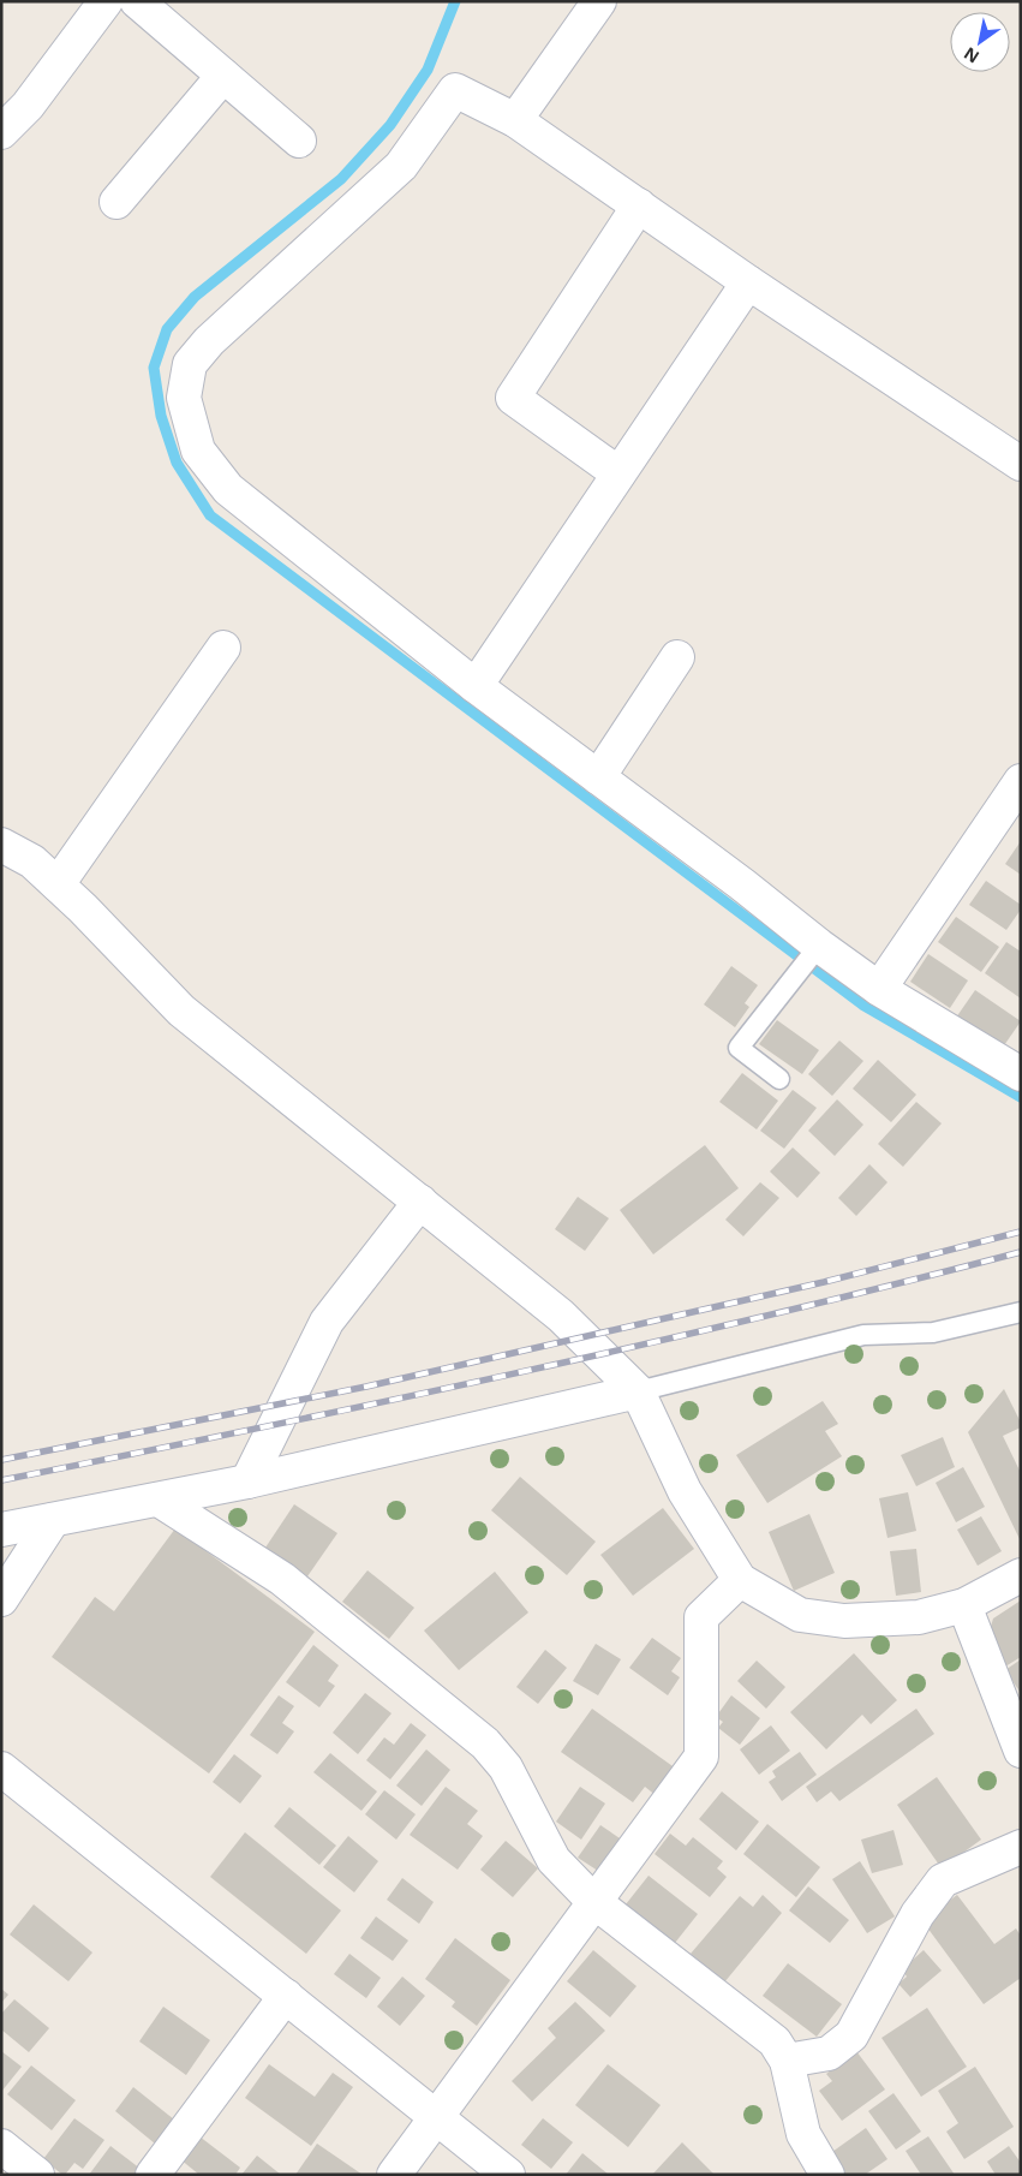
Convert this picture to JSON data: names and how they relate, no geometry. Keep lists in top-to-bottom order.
{
  "north": "bottom left"
}
